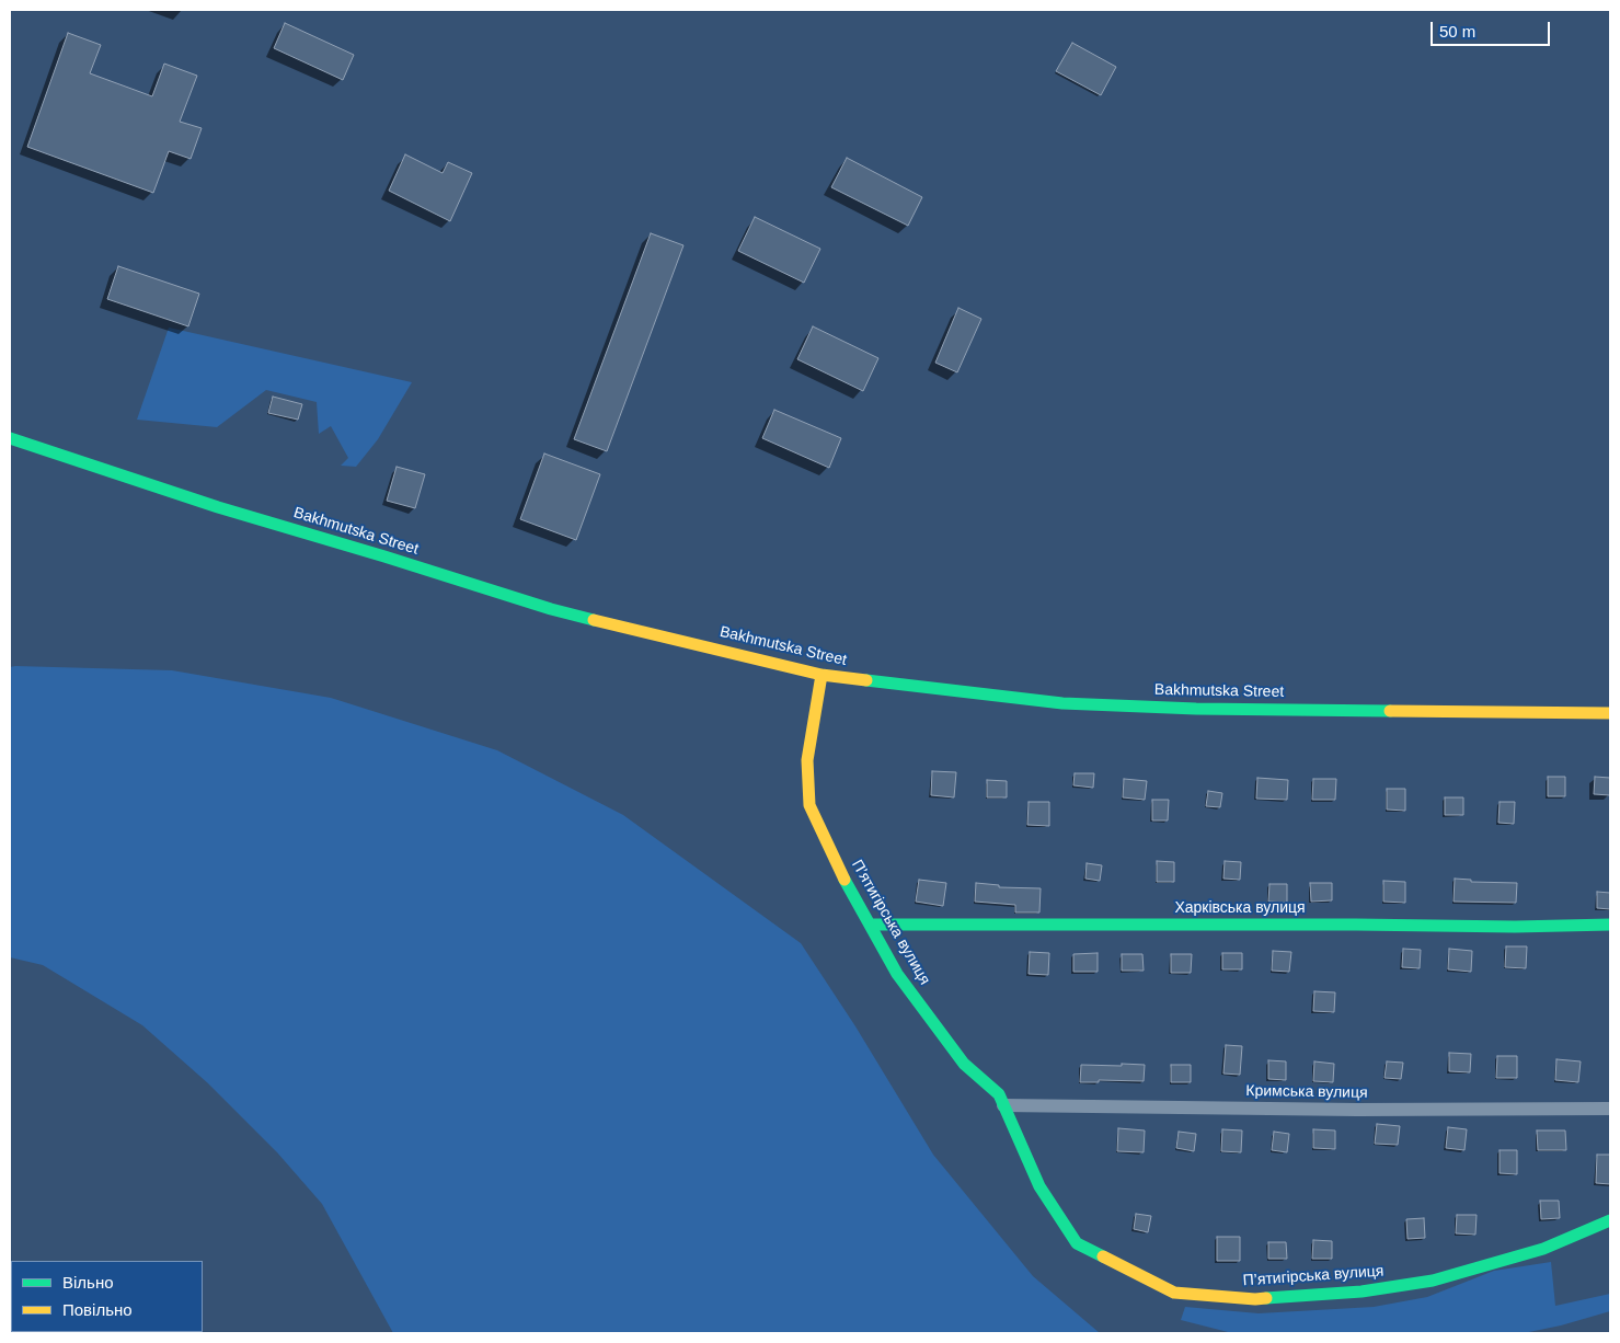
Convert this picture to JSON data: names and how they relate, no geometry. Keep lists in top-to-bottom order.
{
  "streets": {
    "street": [
      "Bakhmutska Street",
      "Харківська вулиця",
      "П’ятигірська вулиця",
      "Кримська вулиця"
    ]
  },
  "crossings": [
    ["Bakhmutska Street", "П’ятигірська вулиця"],
    ["Харківська вулиця", "П’ятигірська вулиця"],
    ["П’ятигірська вулиця", "Кримська вулиця"]
  ],
  "legend": ["Вільно", "Повільно"],
  "scale_bar": "50 m"
}
